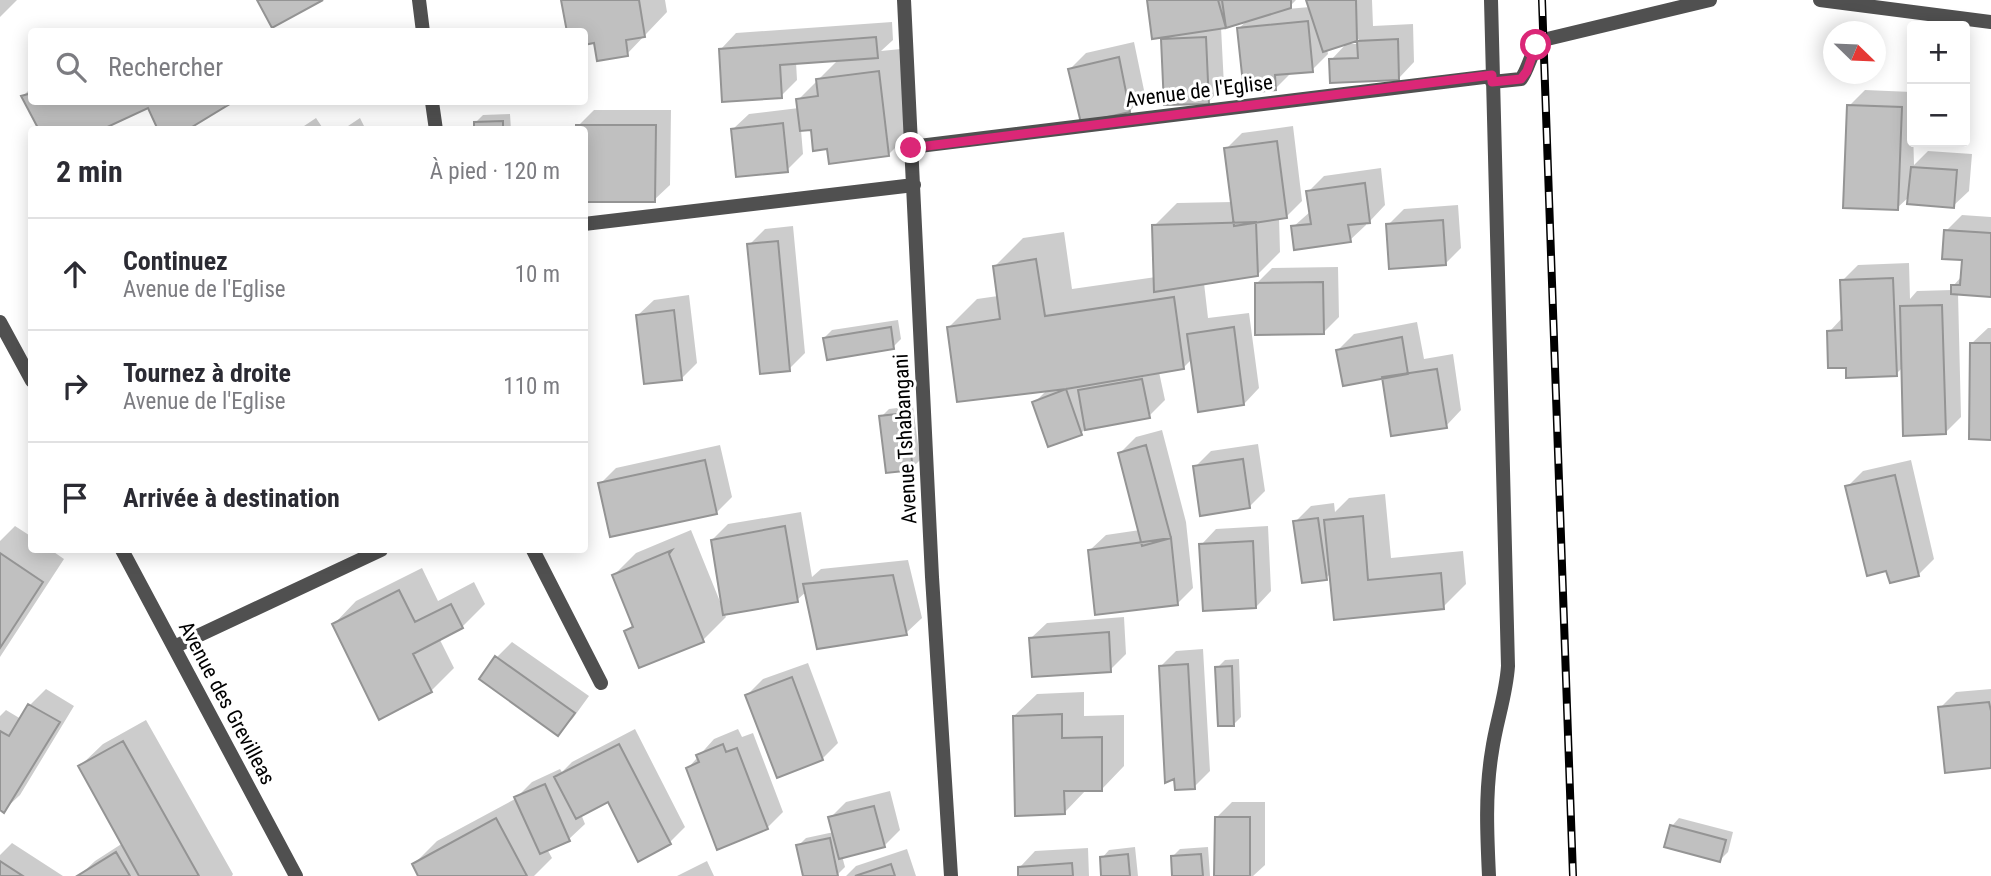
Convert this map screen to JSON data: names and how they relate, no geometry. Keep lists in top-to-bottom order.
{
  "streets": {
    "street": ["Avenue de l'Eglise", "Avenue Tshabangani", "Avenue des Grevilleas"]
  },
  "crossings": [
    ["Avenue de l'Eglise", "Avenue Tshabangani"]
  ],
  "north": "bottom right",
  "page": {
    "map_buttons": ["+", "−"],
    "search": "Rechercher",
    "heading": ["2 min", "À pied · 120 m"],
    "list": [
      ["Continuez", "Avenue de l'Eglise", "10 m"],
      ["Tournez à droite", "Avenue de l'Eglise", "110 m"],
      "Arrivée à destination"
    ]
  }
}
